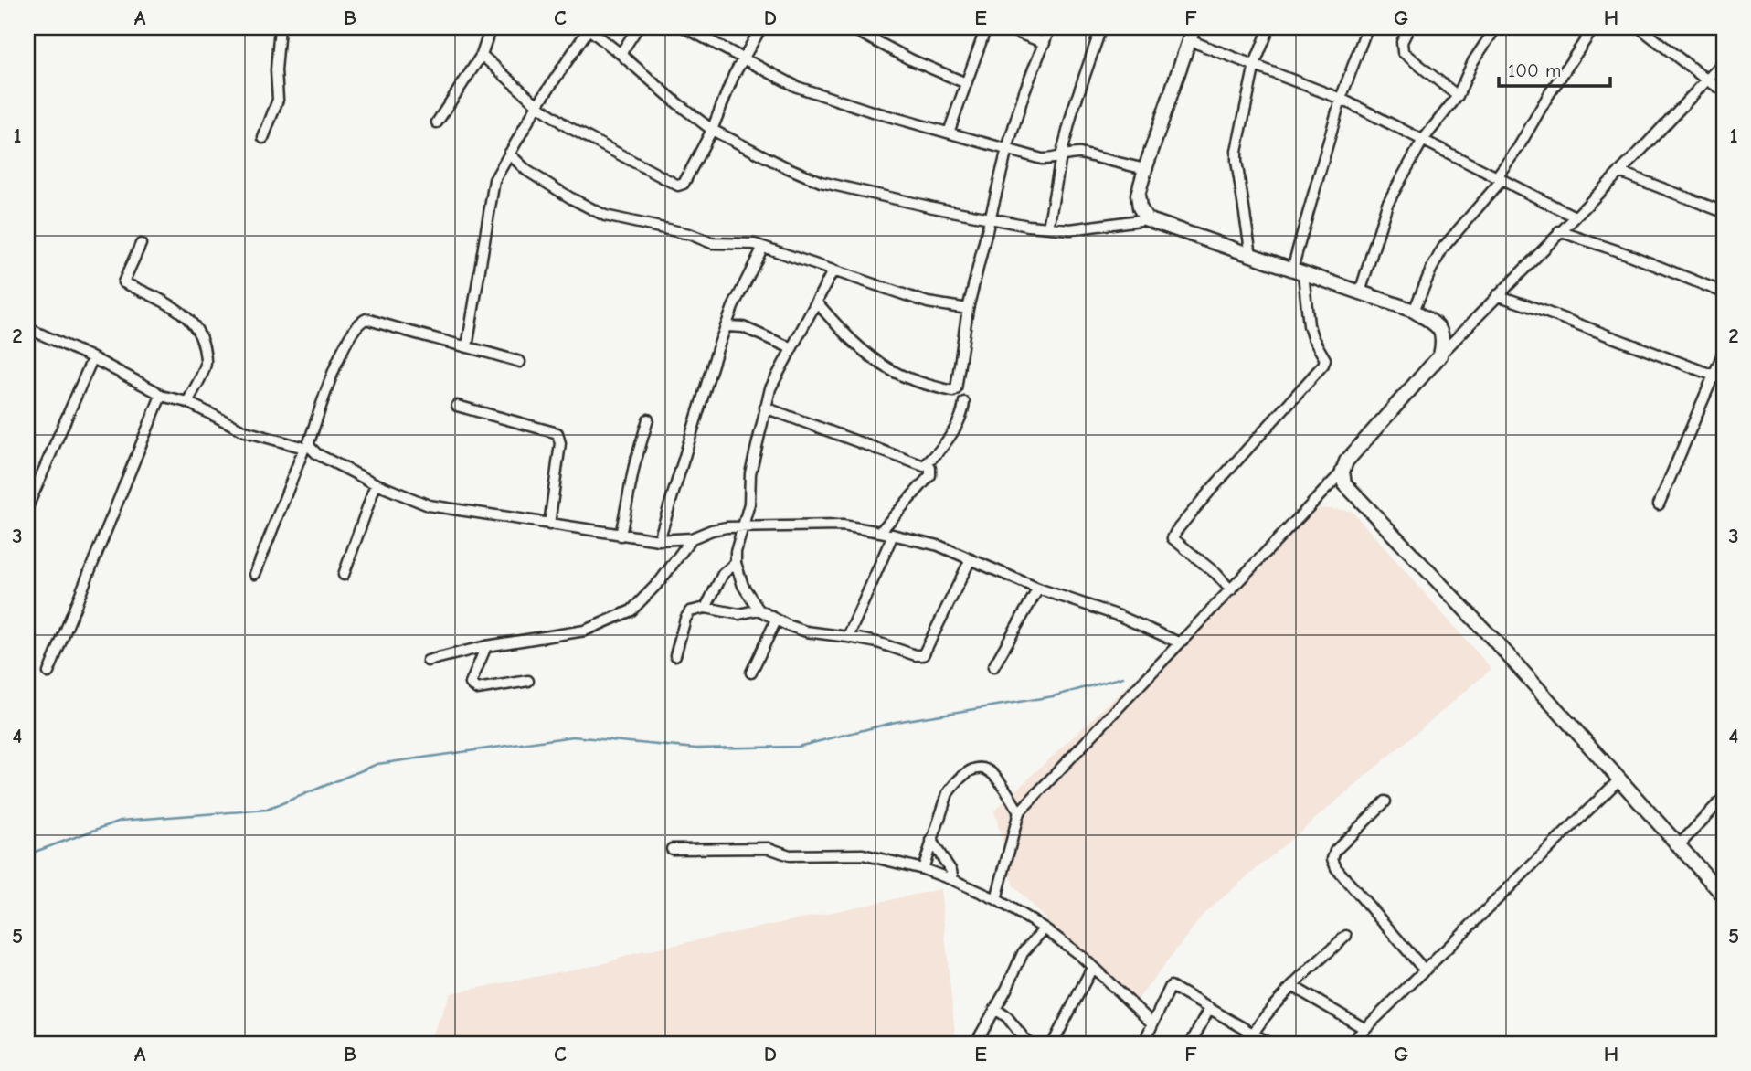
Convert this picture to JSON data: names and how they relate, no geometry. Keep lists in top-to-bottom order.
{
  "scale_bar": "100 m",
  "grid": {
    "columns": [
      "A",
      "B",
      "C",
      "D",
      "E",
      "F",
      "G",
      "H"
    ],
    "rows": [
      "1",
      "2",
      "3",
      "4",
      "5"
    ]
  }
}
